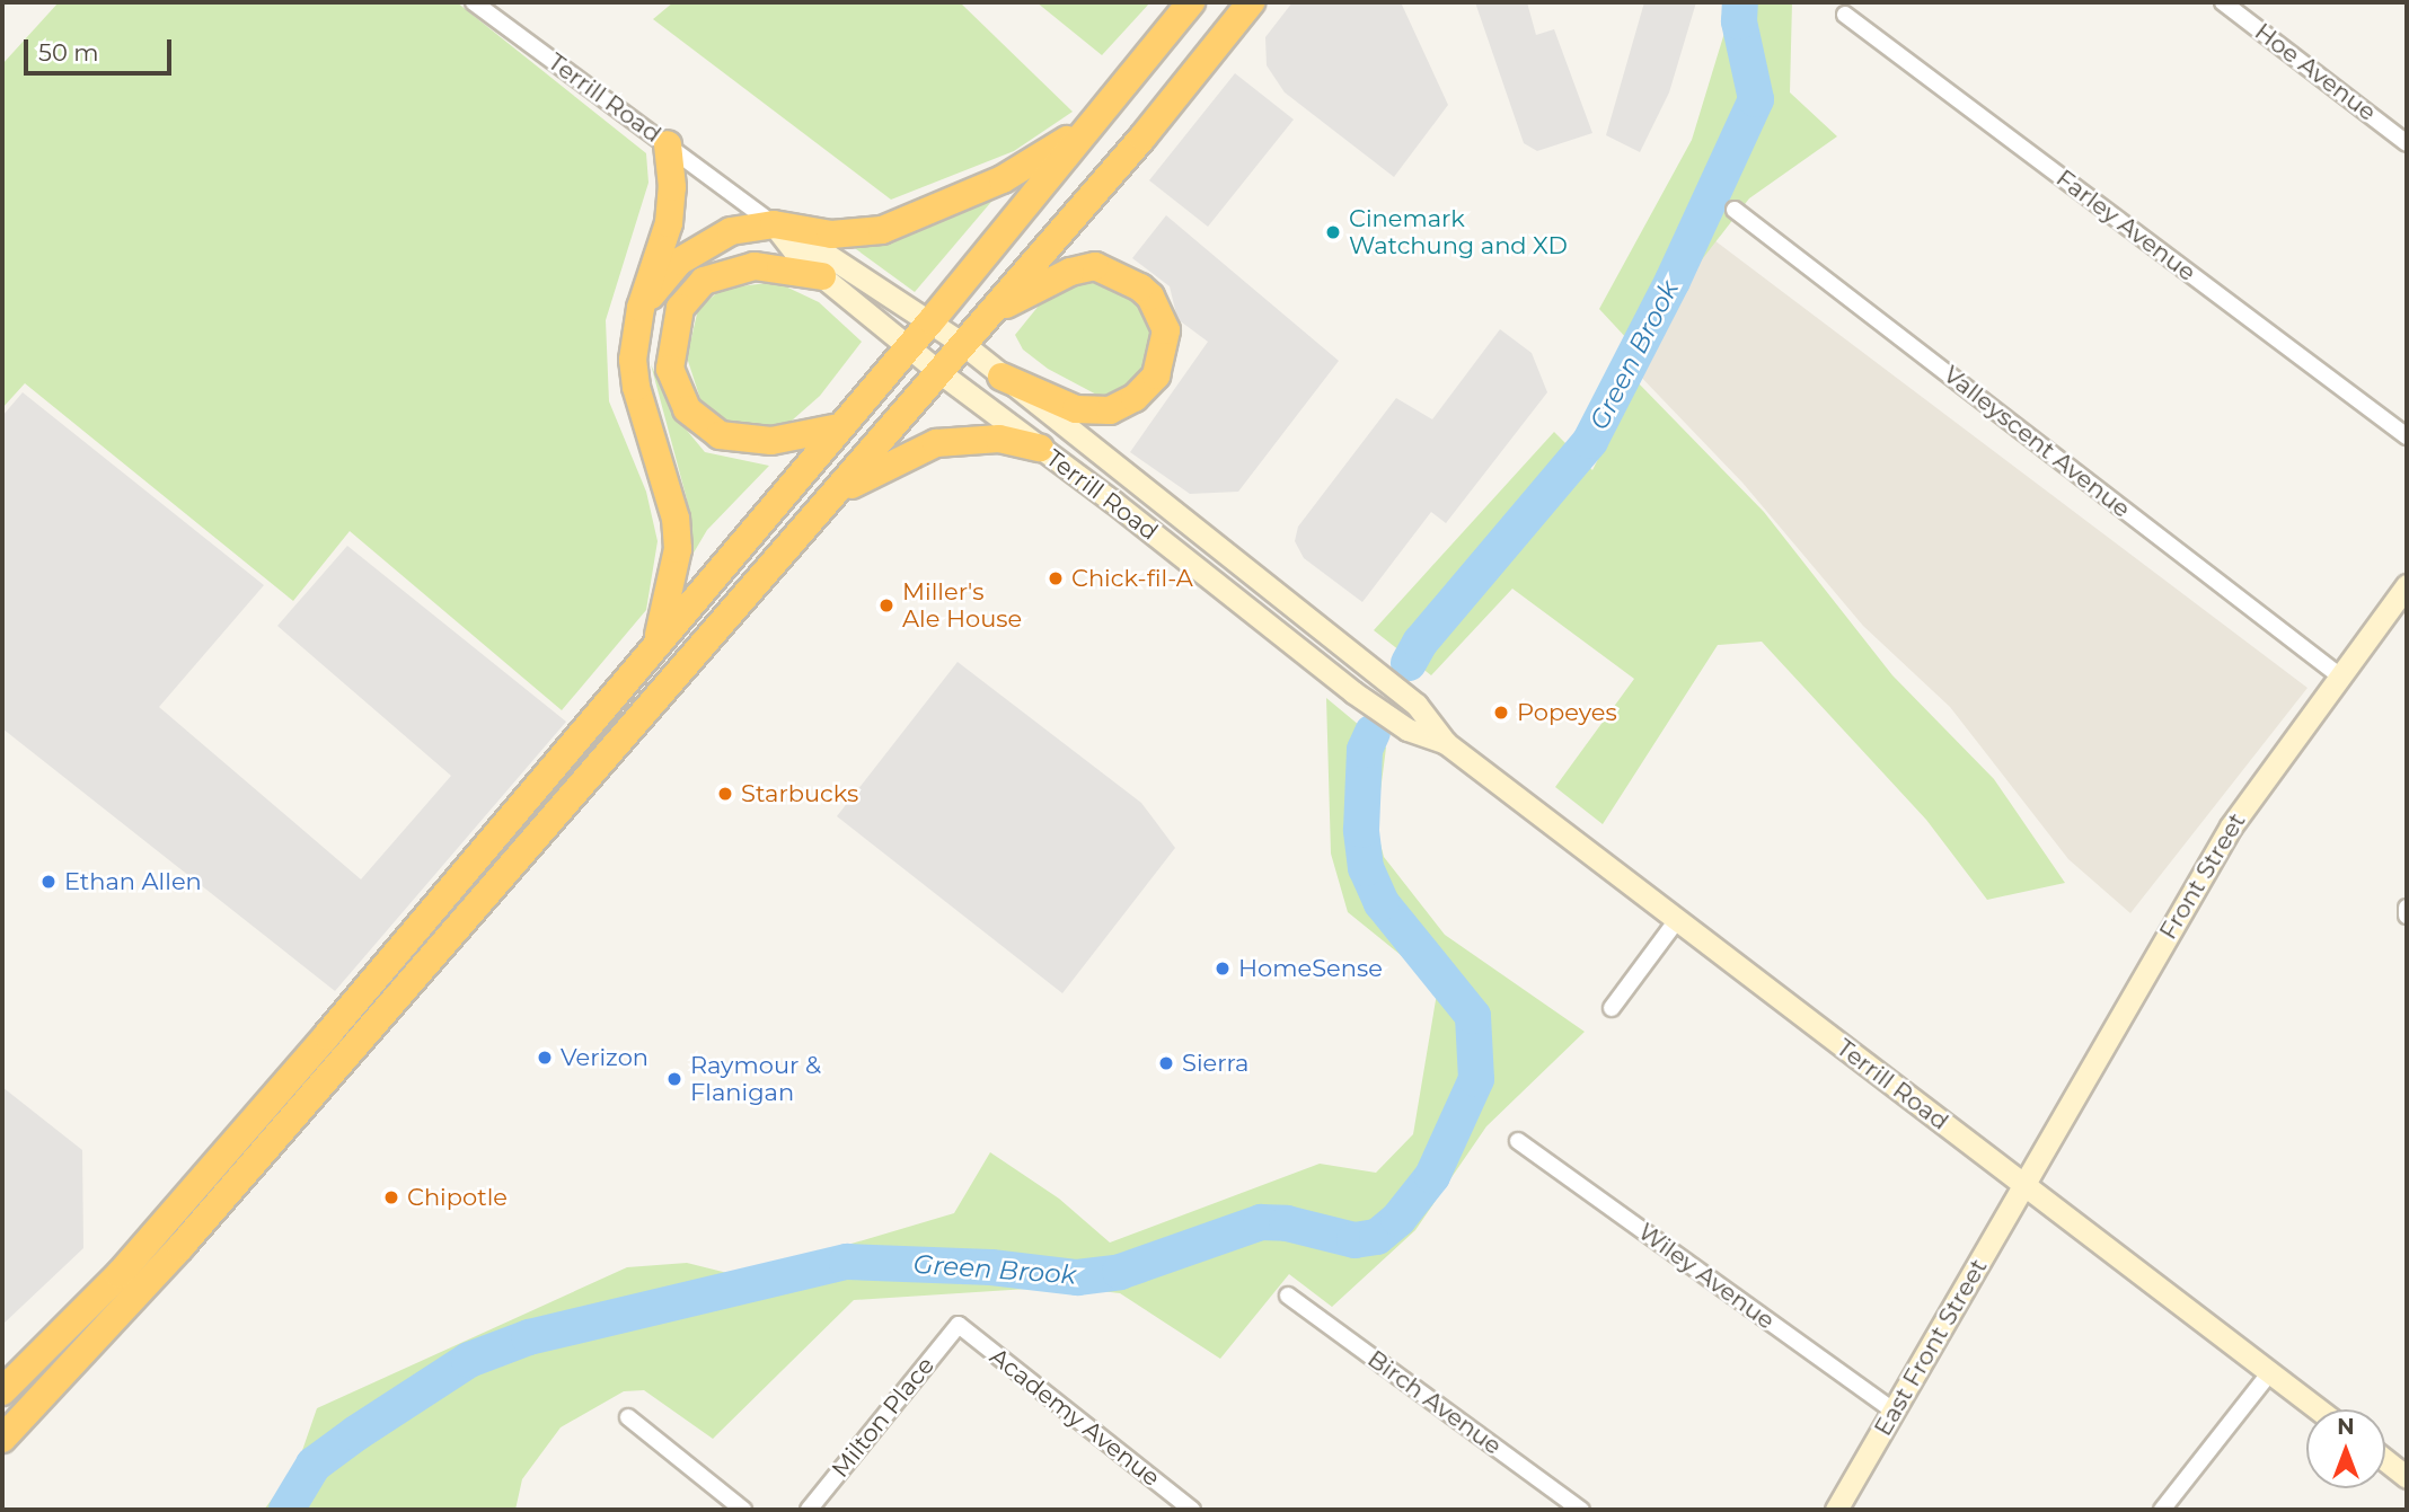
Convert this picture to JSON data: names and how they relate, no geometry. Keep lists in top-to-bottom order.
{
  "streets": {
    "street": [
      "Hoe Avenue",
      "Terrill Road",
      "Farley Avenue",
      "Valleyscent Avenue",
      "Front Street",
      "Wiley Avenue",
      "East Front Street",
      "Birch Avenue",
      "Milton Place",
      "Academy Avenue"
    ]
  },
  "crossings": [
    ["Terrill Road", "Front Street"],
    ["Terrill Road", "East Front Street"],
    ["Valleyscent Avenue", "Front Street"],
    ["Front Street", "East Front Street"],
    ["Wiley Avenue", "East Front Street"],
    ["Milton Place", "Academy Avenue"]
  ],
  "water": ["Green Brook"],
  "places": [
    "Cinemark Watchung and XD",
    "Chick-fil-A",
    "Miller's Ale House",
    "Popeyes",
    "Starbucks",
    "Ethan Allen",
    "HomeSense",
    "Verizon",
    "Sierra",
    "Raymour & Flanigan",
    "Chipotle"
  ],
  "scale_bar": "50 m",
  "north": "top"
}
